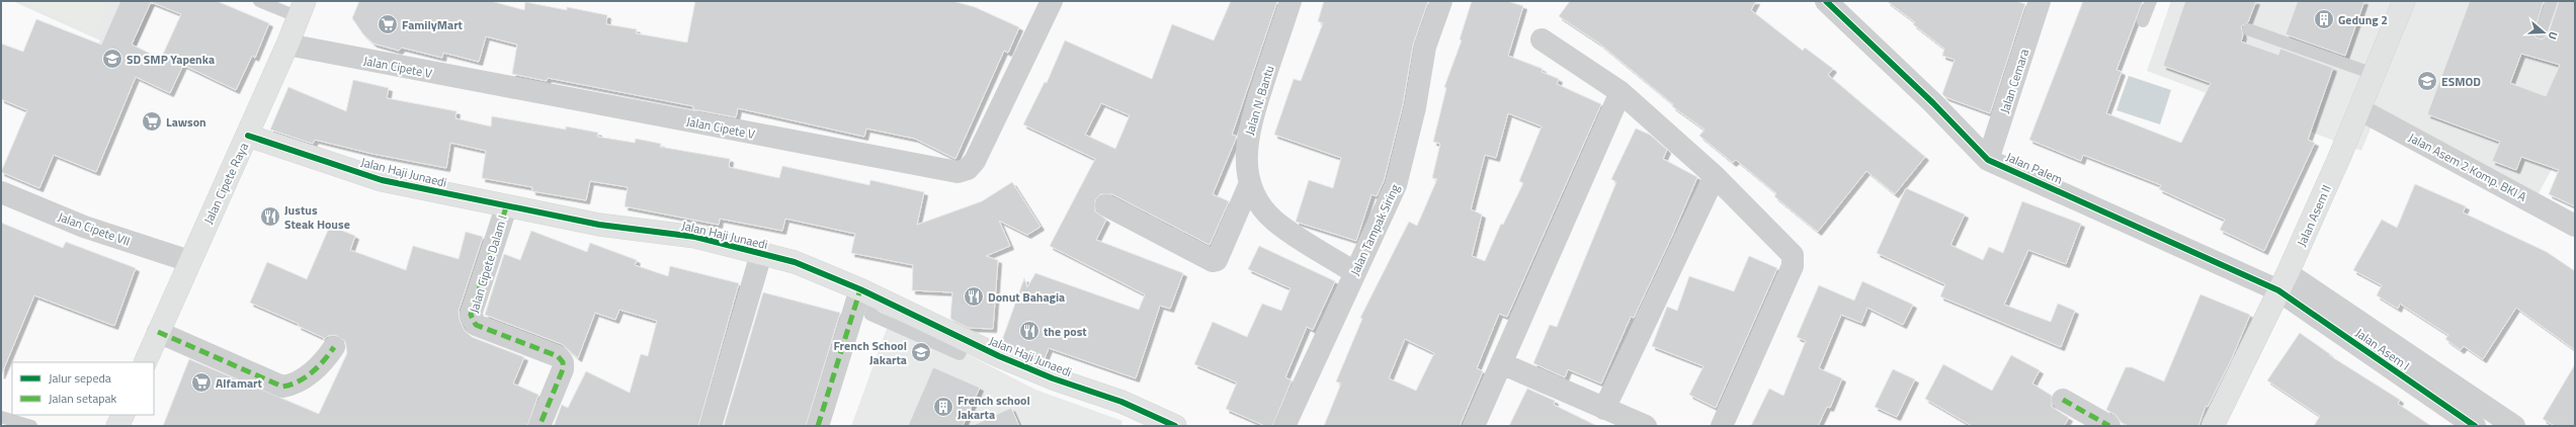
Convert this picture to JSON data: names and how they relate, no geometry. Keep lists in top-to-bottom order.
{
  "streets": {
    "street": [
      "Jalan Cipete V",
      "Jalan Cemara",
      "Jalan N. Bantu",
      "Jalan Asem 2 Komp. BKI A",
      "Jalan Palem",
      "Jalan Haji Junaedi",
      "Jalan Cipete Raya",
      "Jalan Asem II",
      "Jalan Cipete VII",
      "Jalan Tampak Siring",
      "Jalan Cipete Dalam I",
      "Jalan Asem I"
    ]
  },
  "crossings": [
    ["Jalan Cipete V", "Jalan Cipete Raya"],
    ["Jalan Cemara", "Jalan Palem"],
    ["Jalan N. Bantu", "Jalan Tampak Siring"],
    ["Jalan Asem 2 Komp. BKI A", "Jalan Asem II"],
    ["Jalan Palem", "Jalan Asem II"],
    ["Jalan Palem", "Jalan Asem I"],
    ["Jalan Haji Junaedi", "Jalan Cipete Raya"],
    ["Jalan Haji Junaedi", "Jalan Cipete Dalam I"],
    ["Jalan Cipete Raya", "Jalan Cipete VII"],
    ["Jalan Asem II", "Jalan Asem I"]
  ],
  "places": {
    "building": ["Gedung 2", "French school Jakarta"],
    "supermarket": ["FamilyMart", "Lawson", "Alfamart"],
    "school or university": ["SD SMP Yapenka", "ESMOD", "French School Jakarta"],
    "restaurant": ["Justus Steak House", "Donut Bahagia", "the post"]
  },
  "legend": ["Jalur sepeda", "Jalan setapak"],
  "north": "right"
}
